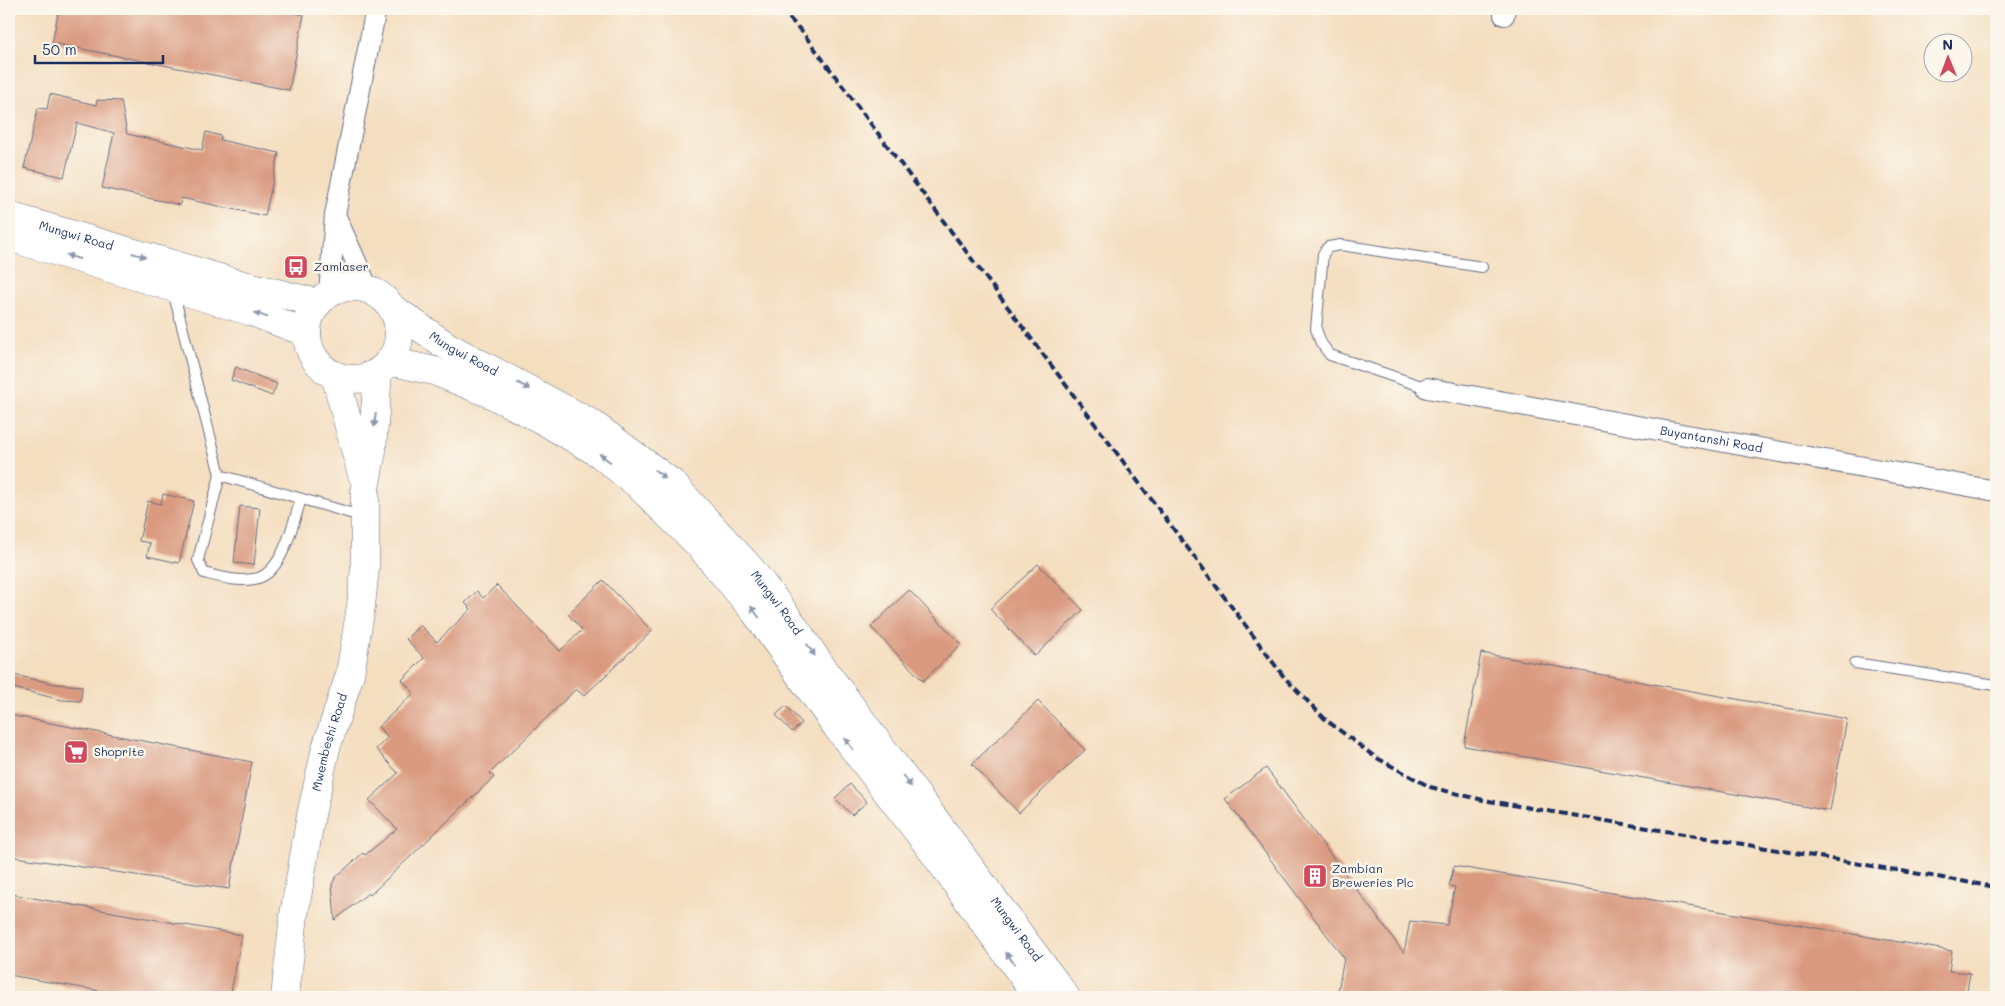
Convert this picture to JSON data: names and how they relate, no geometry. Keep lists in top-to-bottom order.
{
  "streets": {
    "main road": ["Mungwi Road", "Mwembeshi Road"],
    "street": ["Buyantanshi Road"]
  },
  "places": {
    "bus stop": ["Zamlaser"],
    "supermarket": ["Shoprite"],
    "building": ["Zambian Breweries Plc"]
  },
  "scale_bar": "50 m",
  "north": "top"
}
